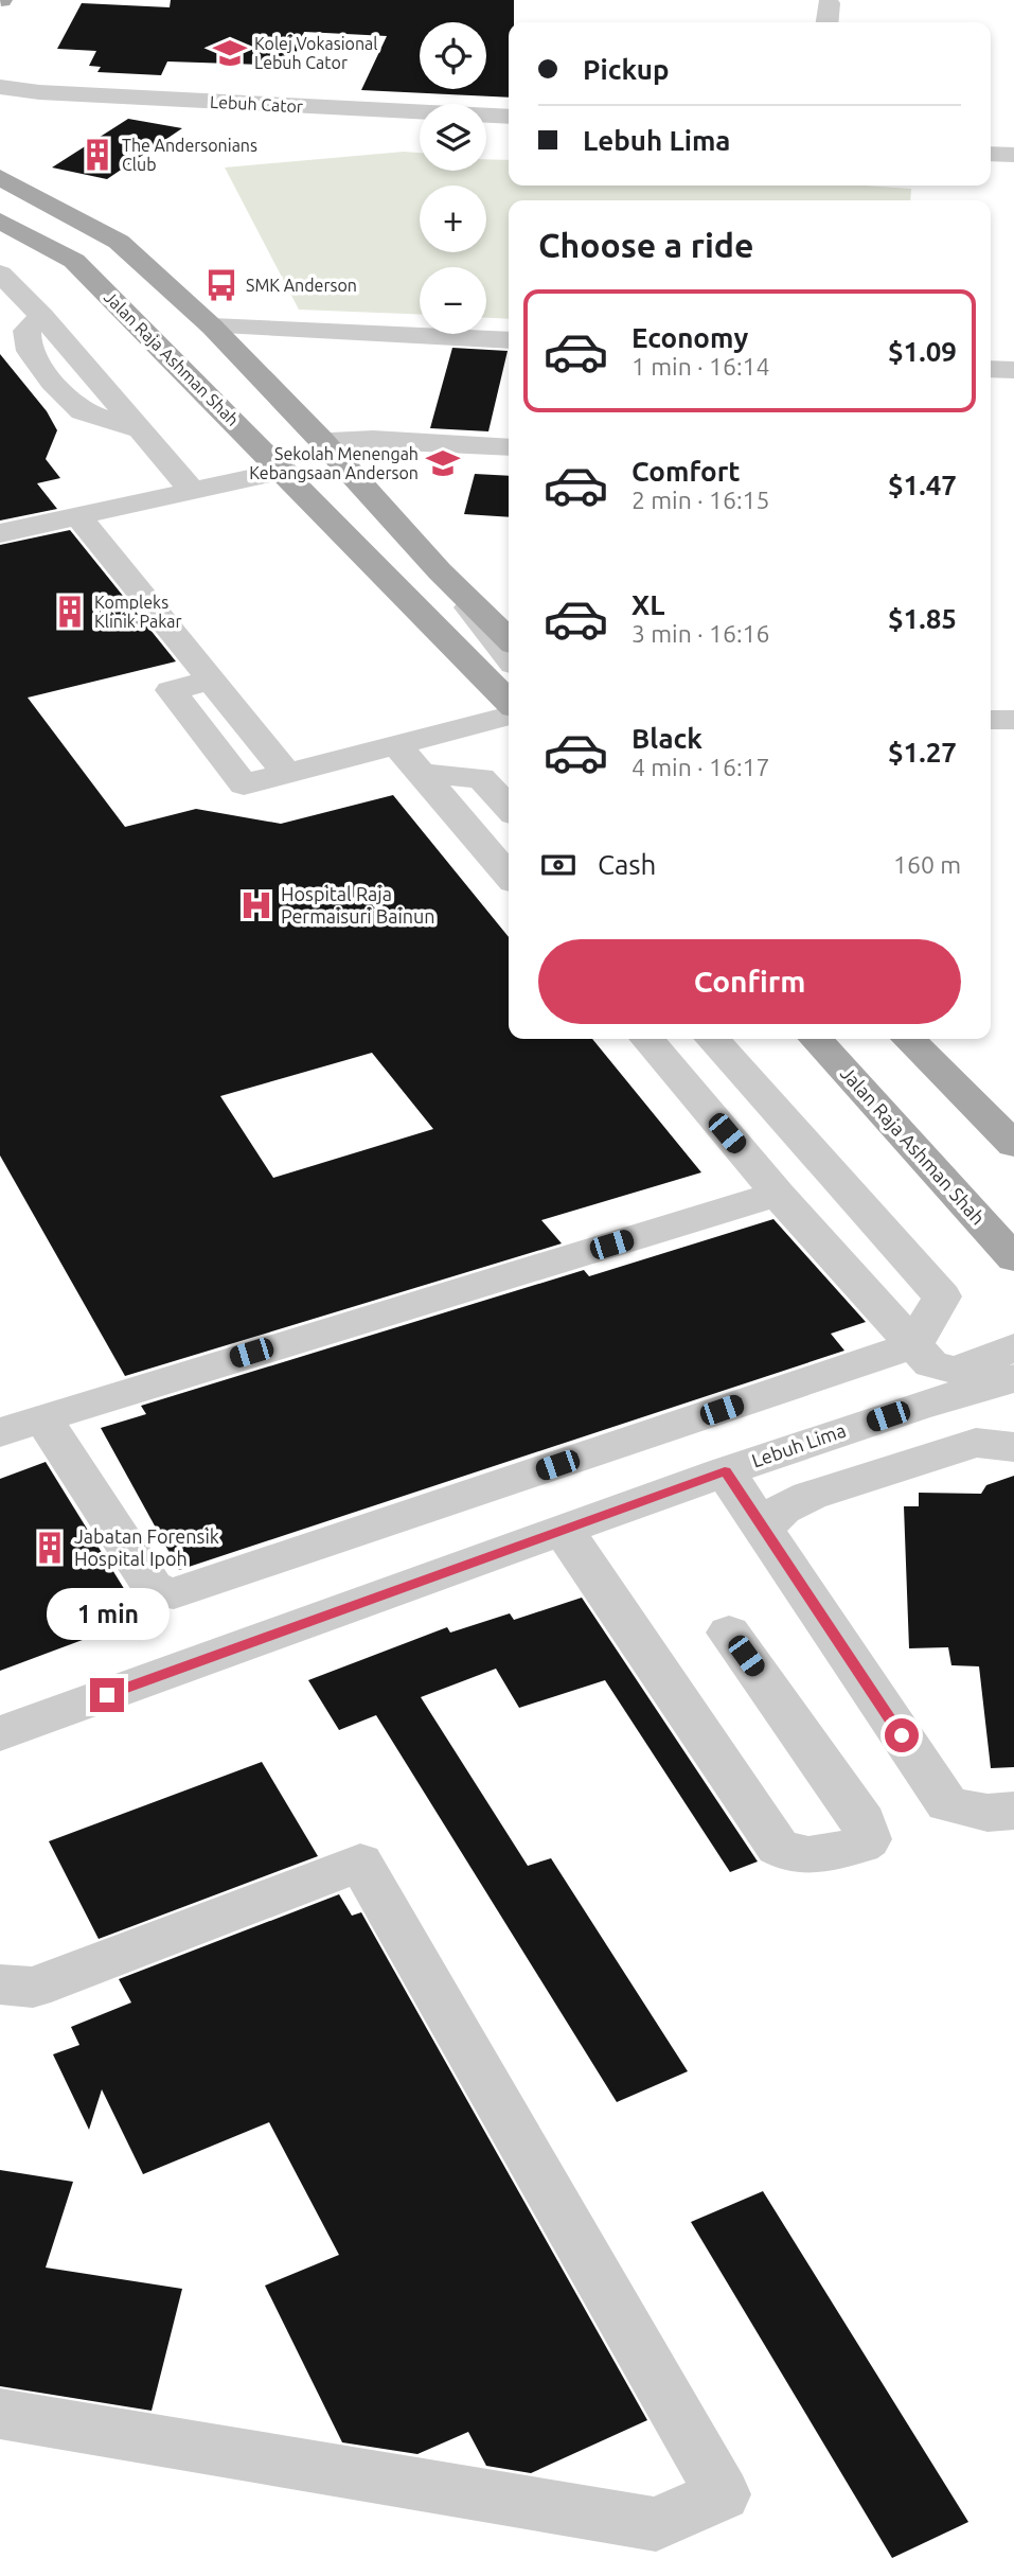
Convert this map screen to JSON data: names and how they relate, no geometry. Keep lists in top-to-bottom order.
{
  "streets": {
    "main road": ["Jalan Raja Ashman Shah"],
    "street": ["Lebuh Cator", "Lebuh Lima"]
  },
  "places": {
    "school or university": ["Kolej Vokasional Lebuh Cator", "Sekolah Menengah Kebangsaan Anderson"],
    "building": ["The Andersonians Club", "Kompleks Klinik Pakar", "Jabatan Forensik Hospital Ipoh"],
    "bus stop": ["SMK Anderson"],
    "hospital": ["Hospital Raja Permaisuri Bainun"]
  },
  "page": {
    "map_buttons": ["+", "−"],
    "banner": ["Pickup", "Lebuh Lima"],
    "heading": "Choose a ride",
    "list": [
      {
        "name": "Economy",
        "note": "1 min · 16:14",
        "value": "$1.09"
      },
      {
        "name": "Comfort",
        "note": "2 min · 16:15",
        "value": "$1.47"
      },
      {
        "name": "XL",
        "note": "3 min · 16:16",
        "value": "$1.85"
      },
      {
        "name": "Black",
        "note": "4 min · 16:17",
        "value": "$1.27"
      }
    ],
    "pay": ["Cash", "160 m"],
    "buttons": "Confirm",
    "bubble": "1 min"
  }
}
